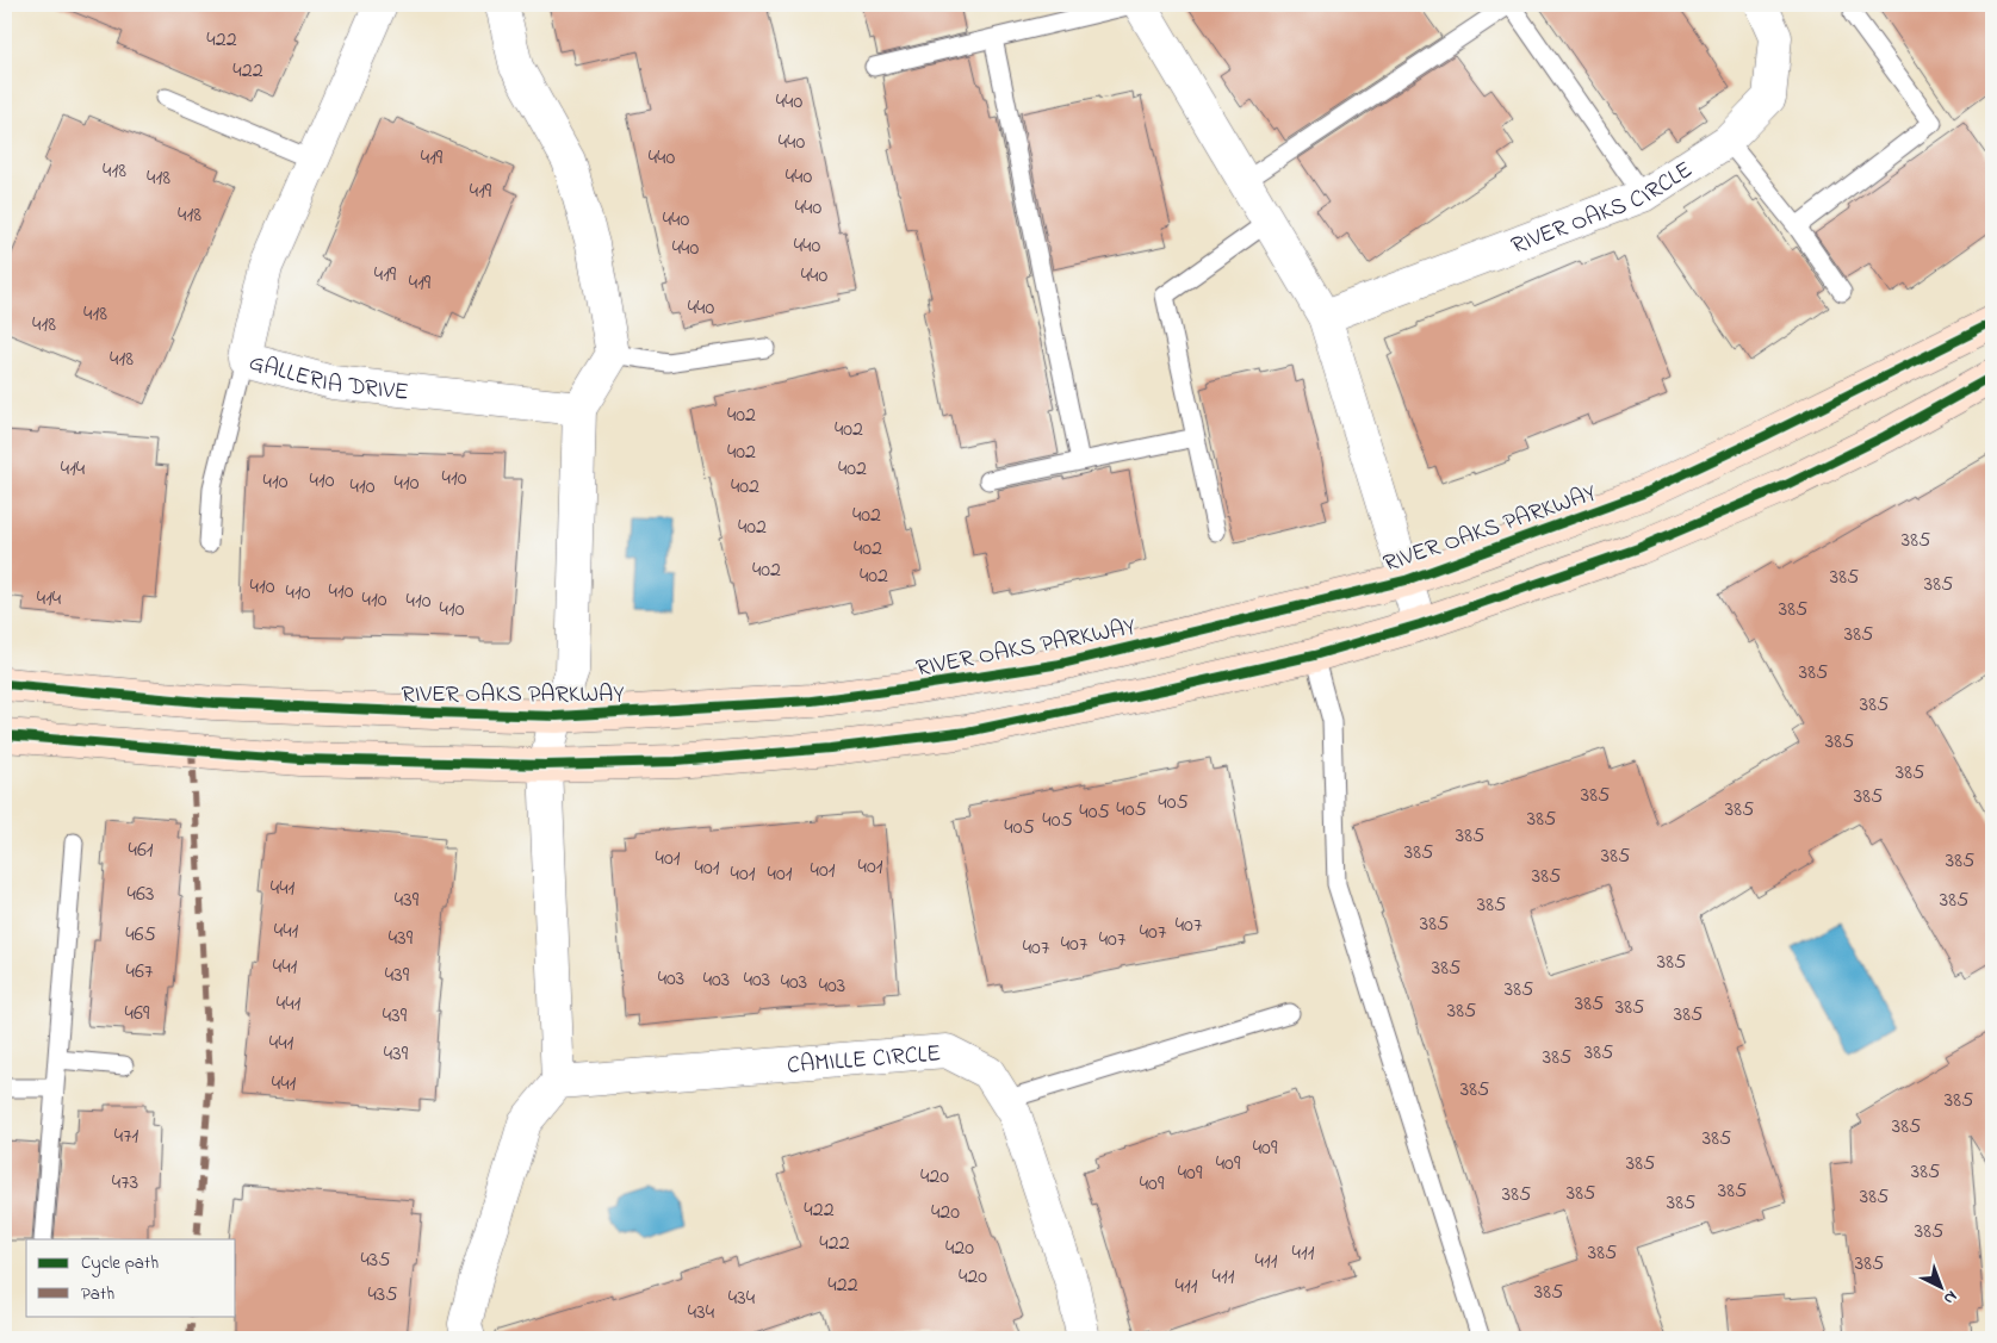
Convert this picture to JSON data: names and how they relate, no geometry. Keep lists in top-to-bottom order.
{
  "streets": {
    "street": [
      "RIVER OAKS CIRCLE",
      "GALLERIA DRIVE",
      "RIVER OAKS PARKWAY",
      "CAMILLE CIRCLE"
    ]
  },
  "house_numbers": [
    "422",
    "422",
    "440",
    "440",
    "419",
    "440",
    "418",
    "440",
    "418",
    "419",
    "440",
    "418",
    "440",
    "440",
    "440",
    "419",
    "440",
    "419",
    "440",
    "418",
    "418",
    "418",
    "402",
    "402",
    "402",
    "414",
    "402",
    "410",
    "410",
    "410",
    "410",
    "410",
    "402",
    "402",
    "402",
    "385",
    "402",
    "402",
    "402",
    "385",
    "385",
    "410",
    "410",
    "410",
    "414",
    "410",
    "410",
    "410",
    "385",
    "385",
    "385",
    "385",
    "385",
    "385",
    "385",
    "385",
    "405",
    "405",
    "385",
    "405",
    "385",
    "405",
    "405",
    "385",
    "461",
    "385",
    "385",
    "401",
    "385",
    "401",
    "401",
    "401",
    "401",
    "401",
    "385",
    "441",
    "463",
    "439",
    "385",
    "385",
    "385",
    "407",
    "441",
    "407",
    "465",
    "439",
    "407",
    "407",
    "407",
    "385",
    "441",
    "385",
    "467",
    "439",
    "403",
    "403",
    "403",
    "403",
    "403",
    "385",
    "441",
    "385",
    "385",
    "385",
    "469",
    "385",
    "439",
    "441",
    "385",
    "439",
    "385",
    "441",
    "385",
    "385",
    "385",
    "471",
    "385",
    "409",
    "409",
    "385",
    "385",
    "409",
    "420",
    "473",
    "409",
    "385",
    "385",
    "385",
    "385",
    "385",
    "422",
    "420",
    "385",
    "422",
    "420",
    "411",
    "385",
    "435",
    "411",
    "385",
    "420",
    "411",
    "422",
    "411",
    "385",
    "435",
    "434",
    "434"
  ],
  "legend": ["Cycle path", "Path"],
  "north": "bottom right"
}
